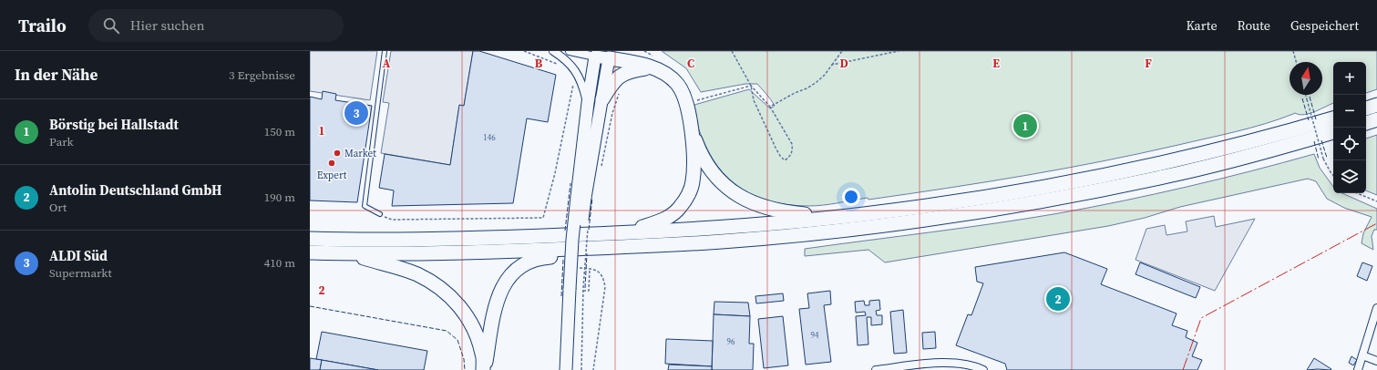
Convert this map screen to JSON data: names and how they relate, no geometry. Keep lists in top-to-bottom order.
{
  "places": ["Market", "Expert"],
  "house_numbers": ["146", "94", "96"],
  "north": "top",
  "page": {
    "header": "Trailo",
    "search": "Hier suchen",
    "nav": ["Karte", "Route", "Gespeichert"],
    "heading": ["In der Nähe", "3 Ergebnisse"],
    "map_buttons": ["+", "−"],
    "list": [
      {
        "mark": "1",
        "name": "Börstig bei Hallstadt",
        "note": "Park",
        "value": "150 m"
      },
      {
        "mark": "2",
        "name": "Antolin Deutschland GmbH",
        "note": "Ort",
        "value": "190 m"
      },
      {
        "mark": "3",
        "name": "ALDI Süd",
        "note": "Supermarkt",
        "value": "410 m"
      }
    ],
    "pins": ["3", "1", "2"]
  },
  "grid": {
    "columns": [
      "A",
      "B",
      "C",
      "D",
      "E",
      "F"
    ],
    "rows": ["1", "2"]
  }
}
